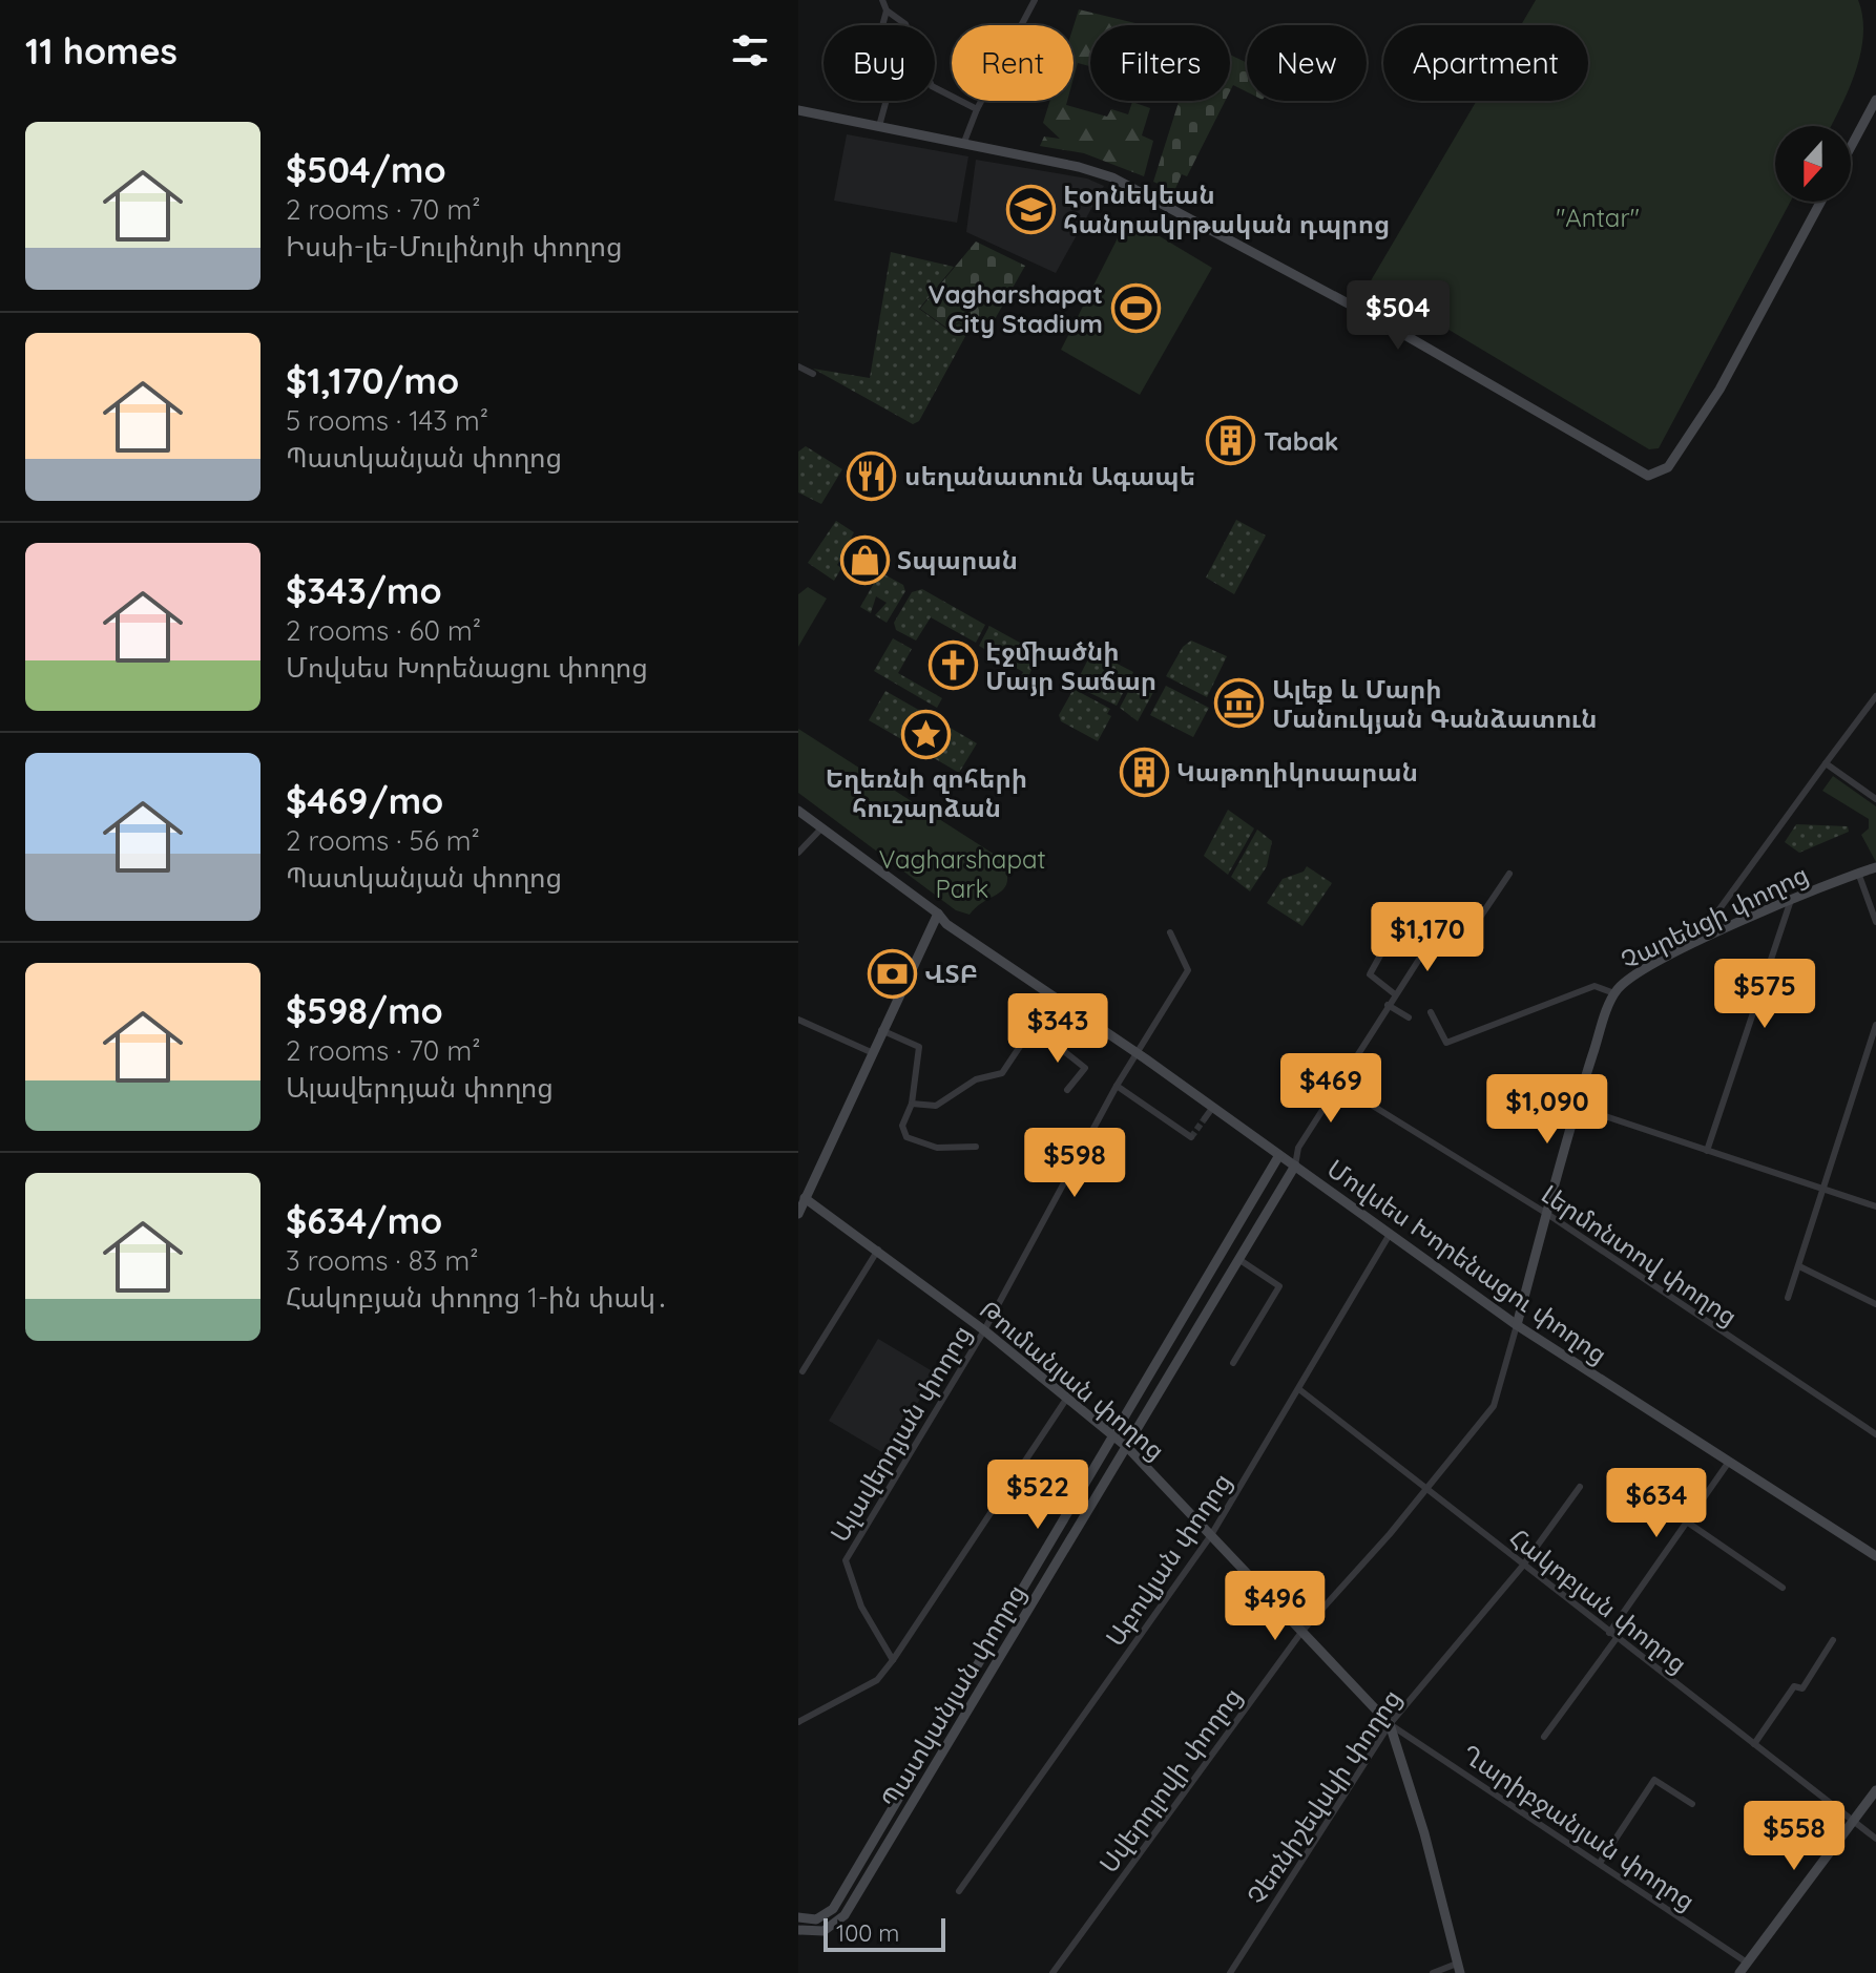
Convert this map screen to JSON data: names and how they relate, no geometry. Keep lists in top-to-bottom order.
{
  "streets": {
    "main road": [
      "Չարենցի փողոց",
      "Մովսես Խորենացու փողոց",
      "Թումանյան փողոց",
      "Պատկանյան փողոց"
    ],
    "street": [
      "Լերմոնտով փողոց",
      "Ալավերդյան փողոց",
      "Աբովյան փողոց",
      "Հակոբյան փողոց",
      "Սվերդլովի փողոց",
      "Չեռնիշեվսկի փողոց",
      "Ղարիբջանյան փողոց"
    ]
  },
  "crossings": [
    ["Չարենցի փողոց", "Լերմոնտով փողոց"],
    ["Չարենցի փողոց", "Մովսես Խորենացու փողոց"],
    ["Չարենցի փողոց", "Սվերդլովի փողոց"],
    ["Լերմոնտով փողոց", "Պատկանյան փողոց"],
    ["Մովսես Խորենացու փողոց", "Ալավերդյան փողոց"],
    ["Մովսես Խորենացու փողոց", "Աբովյան փողոց"],
    ["Մովսես Խորենացու փողոց", "Պատկանյան փողոց"],
    ["Մովսես Խորենացու փողոց", "Սվերդլովի փողոց"],
    ["Թումանյան փողոց", "Ալավերդյան փողոց"],
    ["Թումանյան փողոց", "Աբովյան փողոց"],
    ["Թումանյան փողոց", "Պատկանյան փողոց"],
    ["Թումանյան փողոց", "Սվերդլովի փողոց"],
    ["Թումանյան փողոց", "Չեռնիշեվսկի փողոց"],
    ["Թումանյան փողոց", "Ղարիբջանյան փողոց"],
    ["Աբովյան փողոց", "Հակոբյան փողոց"],
    ["Հակոբյան փողոց", "Սվերդլովի փողոց"],
    ["Հակոբյան փողոց", "Չեռնիշեվսկի փողոց"],
    ["Չեռնիշեվսկի փողոց", "Ղարիբջանյան փողոց"]
  ],
  "parks": ["\"Antar\"", "Vagharshapat Park"],
  "places": {
    "school or university": ["Էօրնեկեան հանրակրթական դպրոց"],
    "sports": ["Vagharshapat City Stadium"],
    "building": ["Tabak", "Կաթողիկոսարան"],
    "restaurant": ["սեղանատուն Ագապե"],
    "shop": ["Տպարան"],
    "church": ["Էջմիածնի Մայր Տաճար"],
    "museum": ["Ալեք և Մարի Մանուկյան Գանձատուն"],
    "place": ["Եղեռնի զոհերի հուշարձան"],
    "bank": ["ՎՏԲ"]
  },
  "scale_bar": "100 m",
  "north": "bottom",
  "page": {
    "heading": "11 homes",
    "chip": [
      "Buy",
      "Rent",
      "Filters",
      "New",
      "Apartment"
    ],
    "list": [
      {
        "name": "$504/mo",
        "note": "2 rooms · 70 m² · Իսսի-լե-Մուլինոյի փողոց"
      },
      {
        "name": "$1,170/mo",
        "note": "5 rooms · 143 m² · Պատկանյան փողոց"
      },
      {
        "name": "$343/mo",
        "note": "2 rooms · 60 m² · Մովսես Խորենացու փողոց"
      },
      {
        "name": "$469/mo",
        "note": "2 rooms · 56 m² · Պատկանյան փողոց"
      },
      {
        "name": "$598/mo",
        "note": "2 rooms · 70 m² · Ալավերդյան փողոց"
      },
      {
        "name": "$634/mo",
        "note": "3 rooms · 83 m² · Հակոբյան փողոց 1-ին փակ․"
      }
    ],
    "price": [
      "$504",
      "$1,170",
      "$575",
      "$343",
      "$469",
      "$1,090",
      "$598",
      "$522",
      "$634",
      "$496",
      "$558"
    ],
    "scale": "100 m"
  }
}
